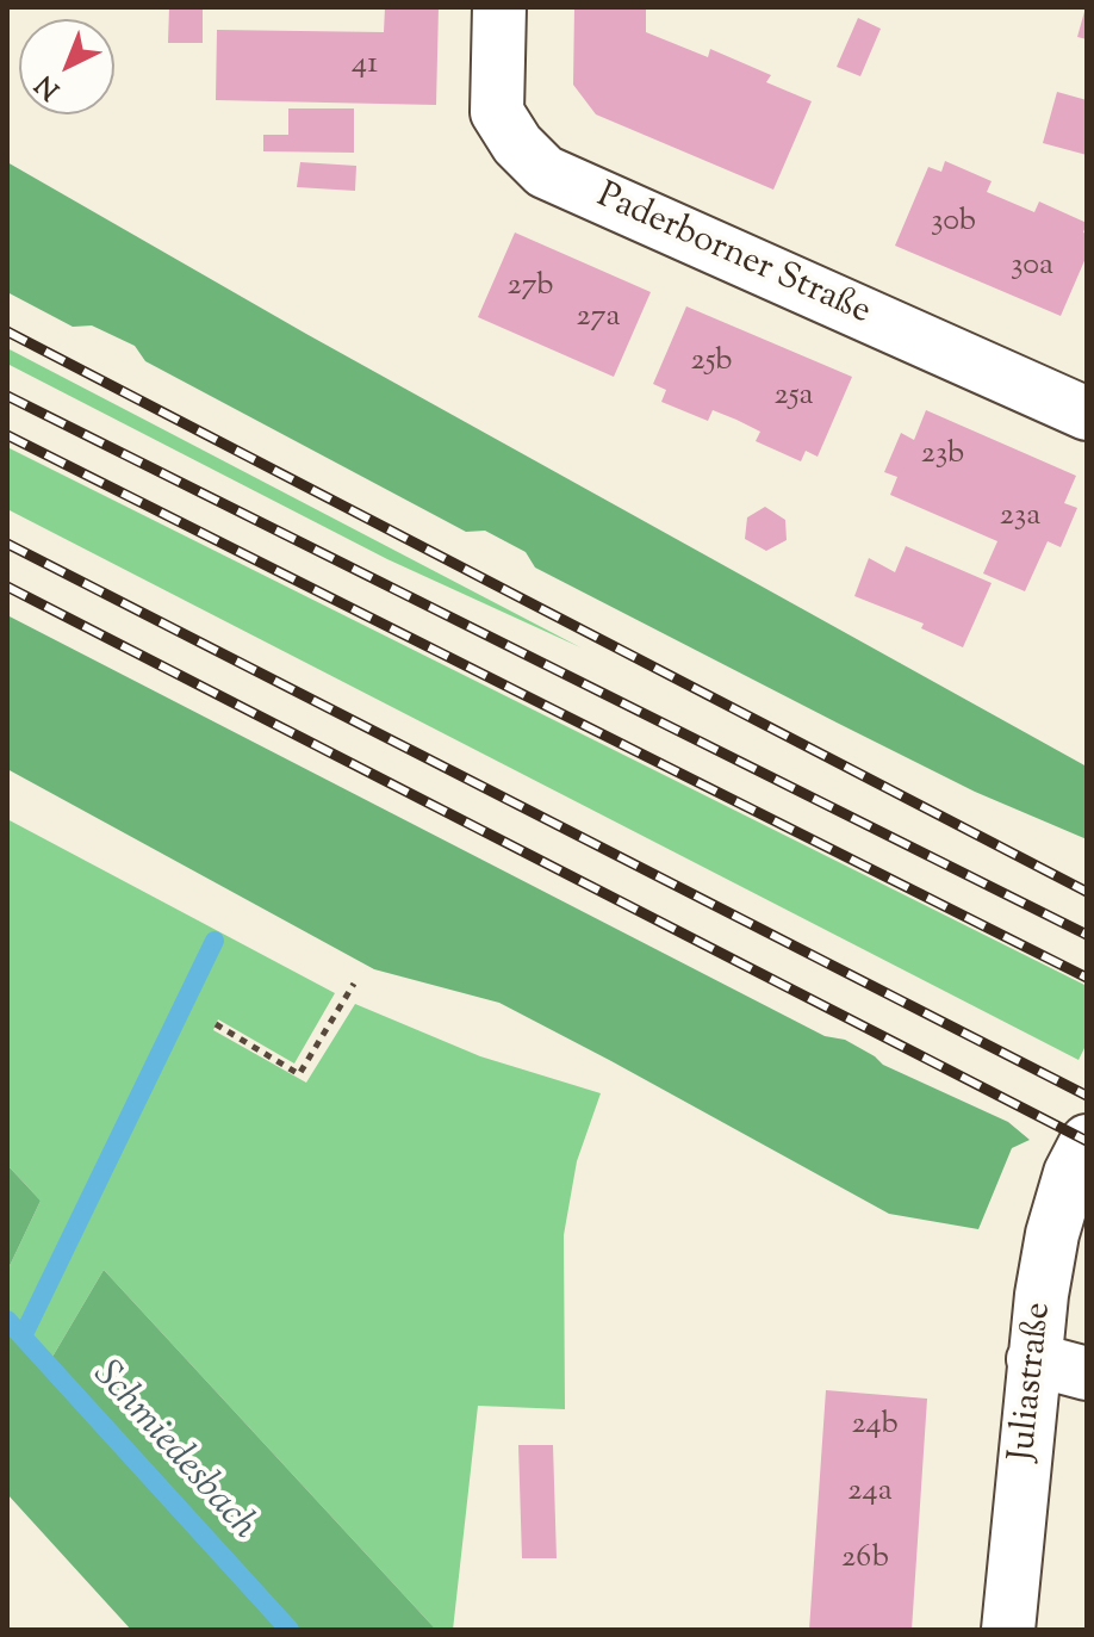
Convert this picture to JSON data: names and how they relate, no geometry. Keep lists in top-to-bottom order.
{
  "streets": {
    "street": ["Paderborner Straße", "Juliastraße"]
  },
  "water": ["Schmiedesbach"],
  "house_numbers": [
    "41",
    "30b",
    "30a",
    "27b",
    "27a",
    "25b",
    "25a",
    "23b",
    "23a",
    "24b",
    "24a",
    "26b"
  ],
  "north": "bottom left"
}
